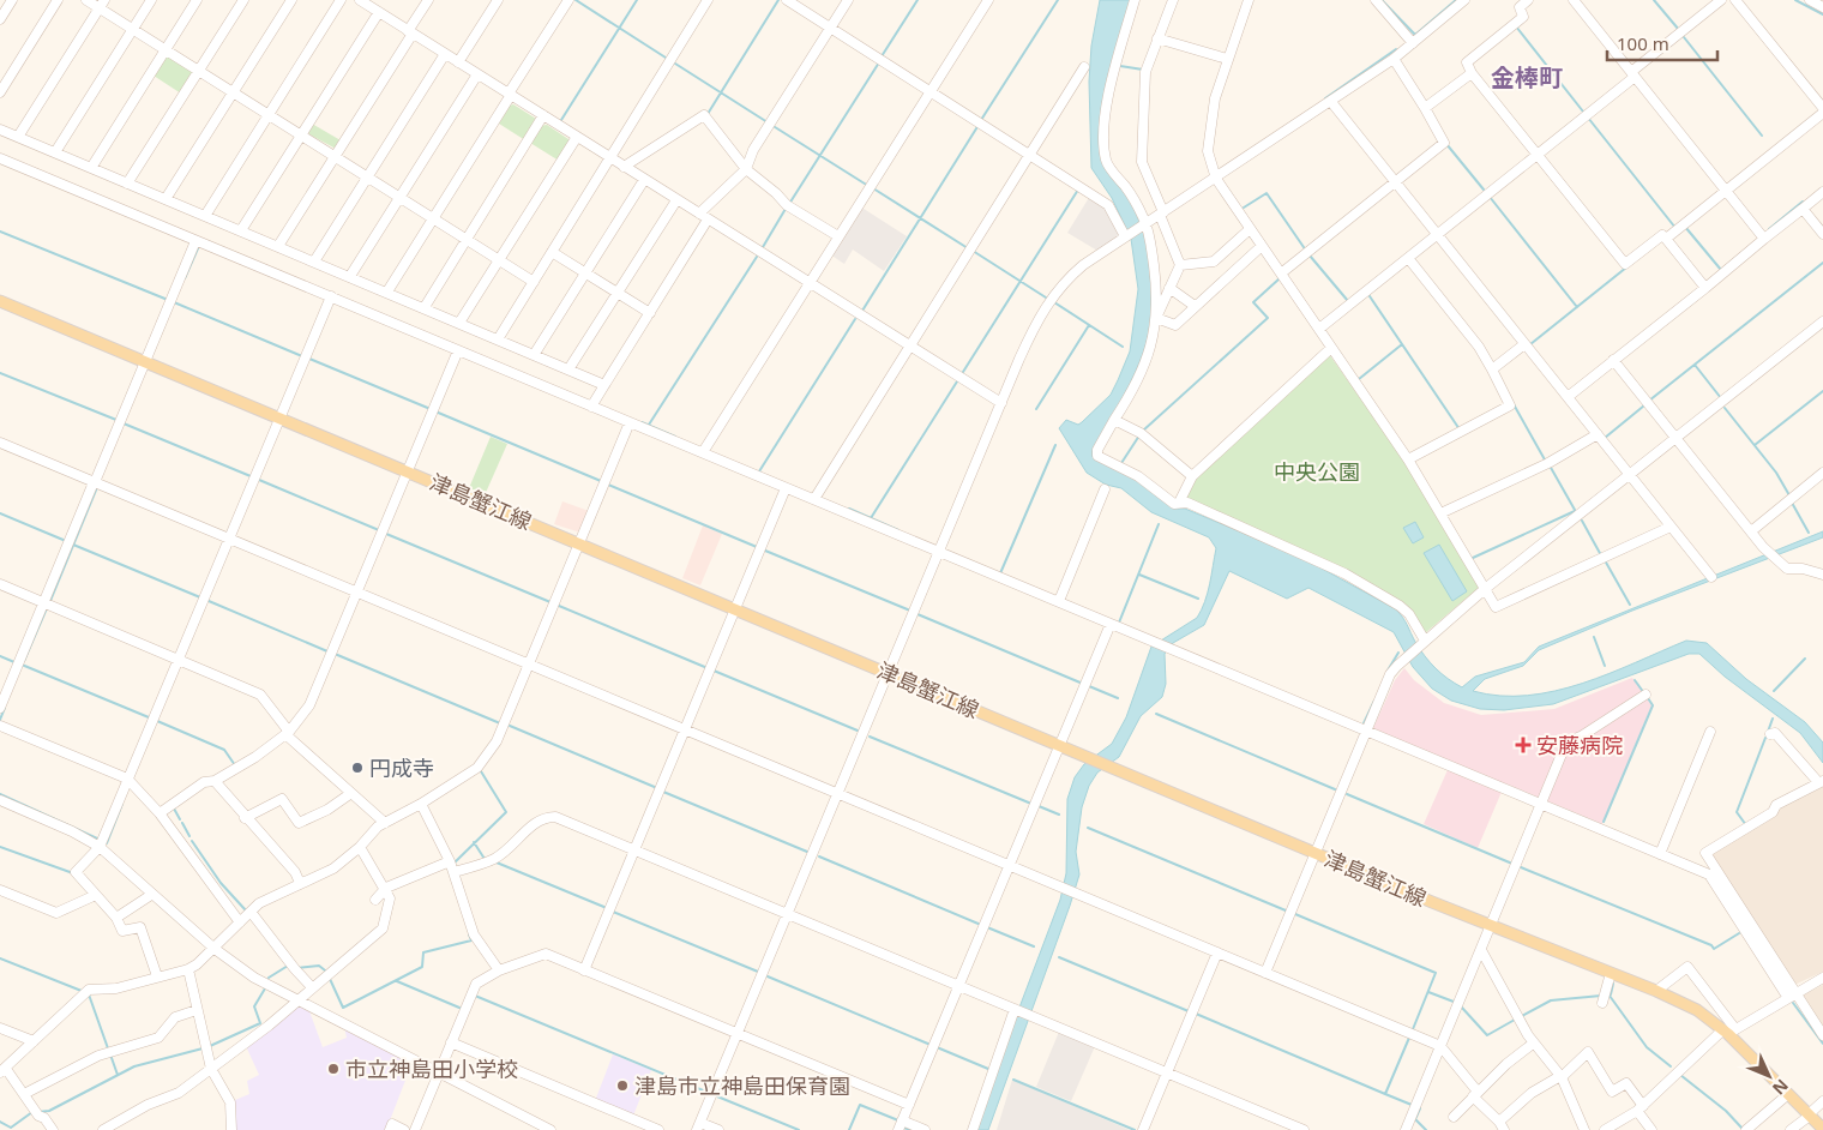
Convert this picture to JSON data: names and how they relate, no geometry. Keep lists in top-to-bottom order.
{
  "streets": {
    "main road": ["津島蟹江線"]
  },
  "districts": ["金棒町"],
  "parks": ["中央公園"],
  "places": {
    "health": ["安藤病院"],
    "other": ["円成寺", "市立神島田小学校", "津島市立神島田保育園"]
  },
  "scale_bar": "100 m",
  "north": "bottom right"
}
